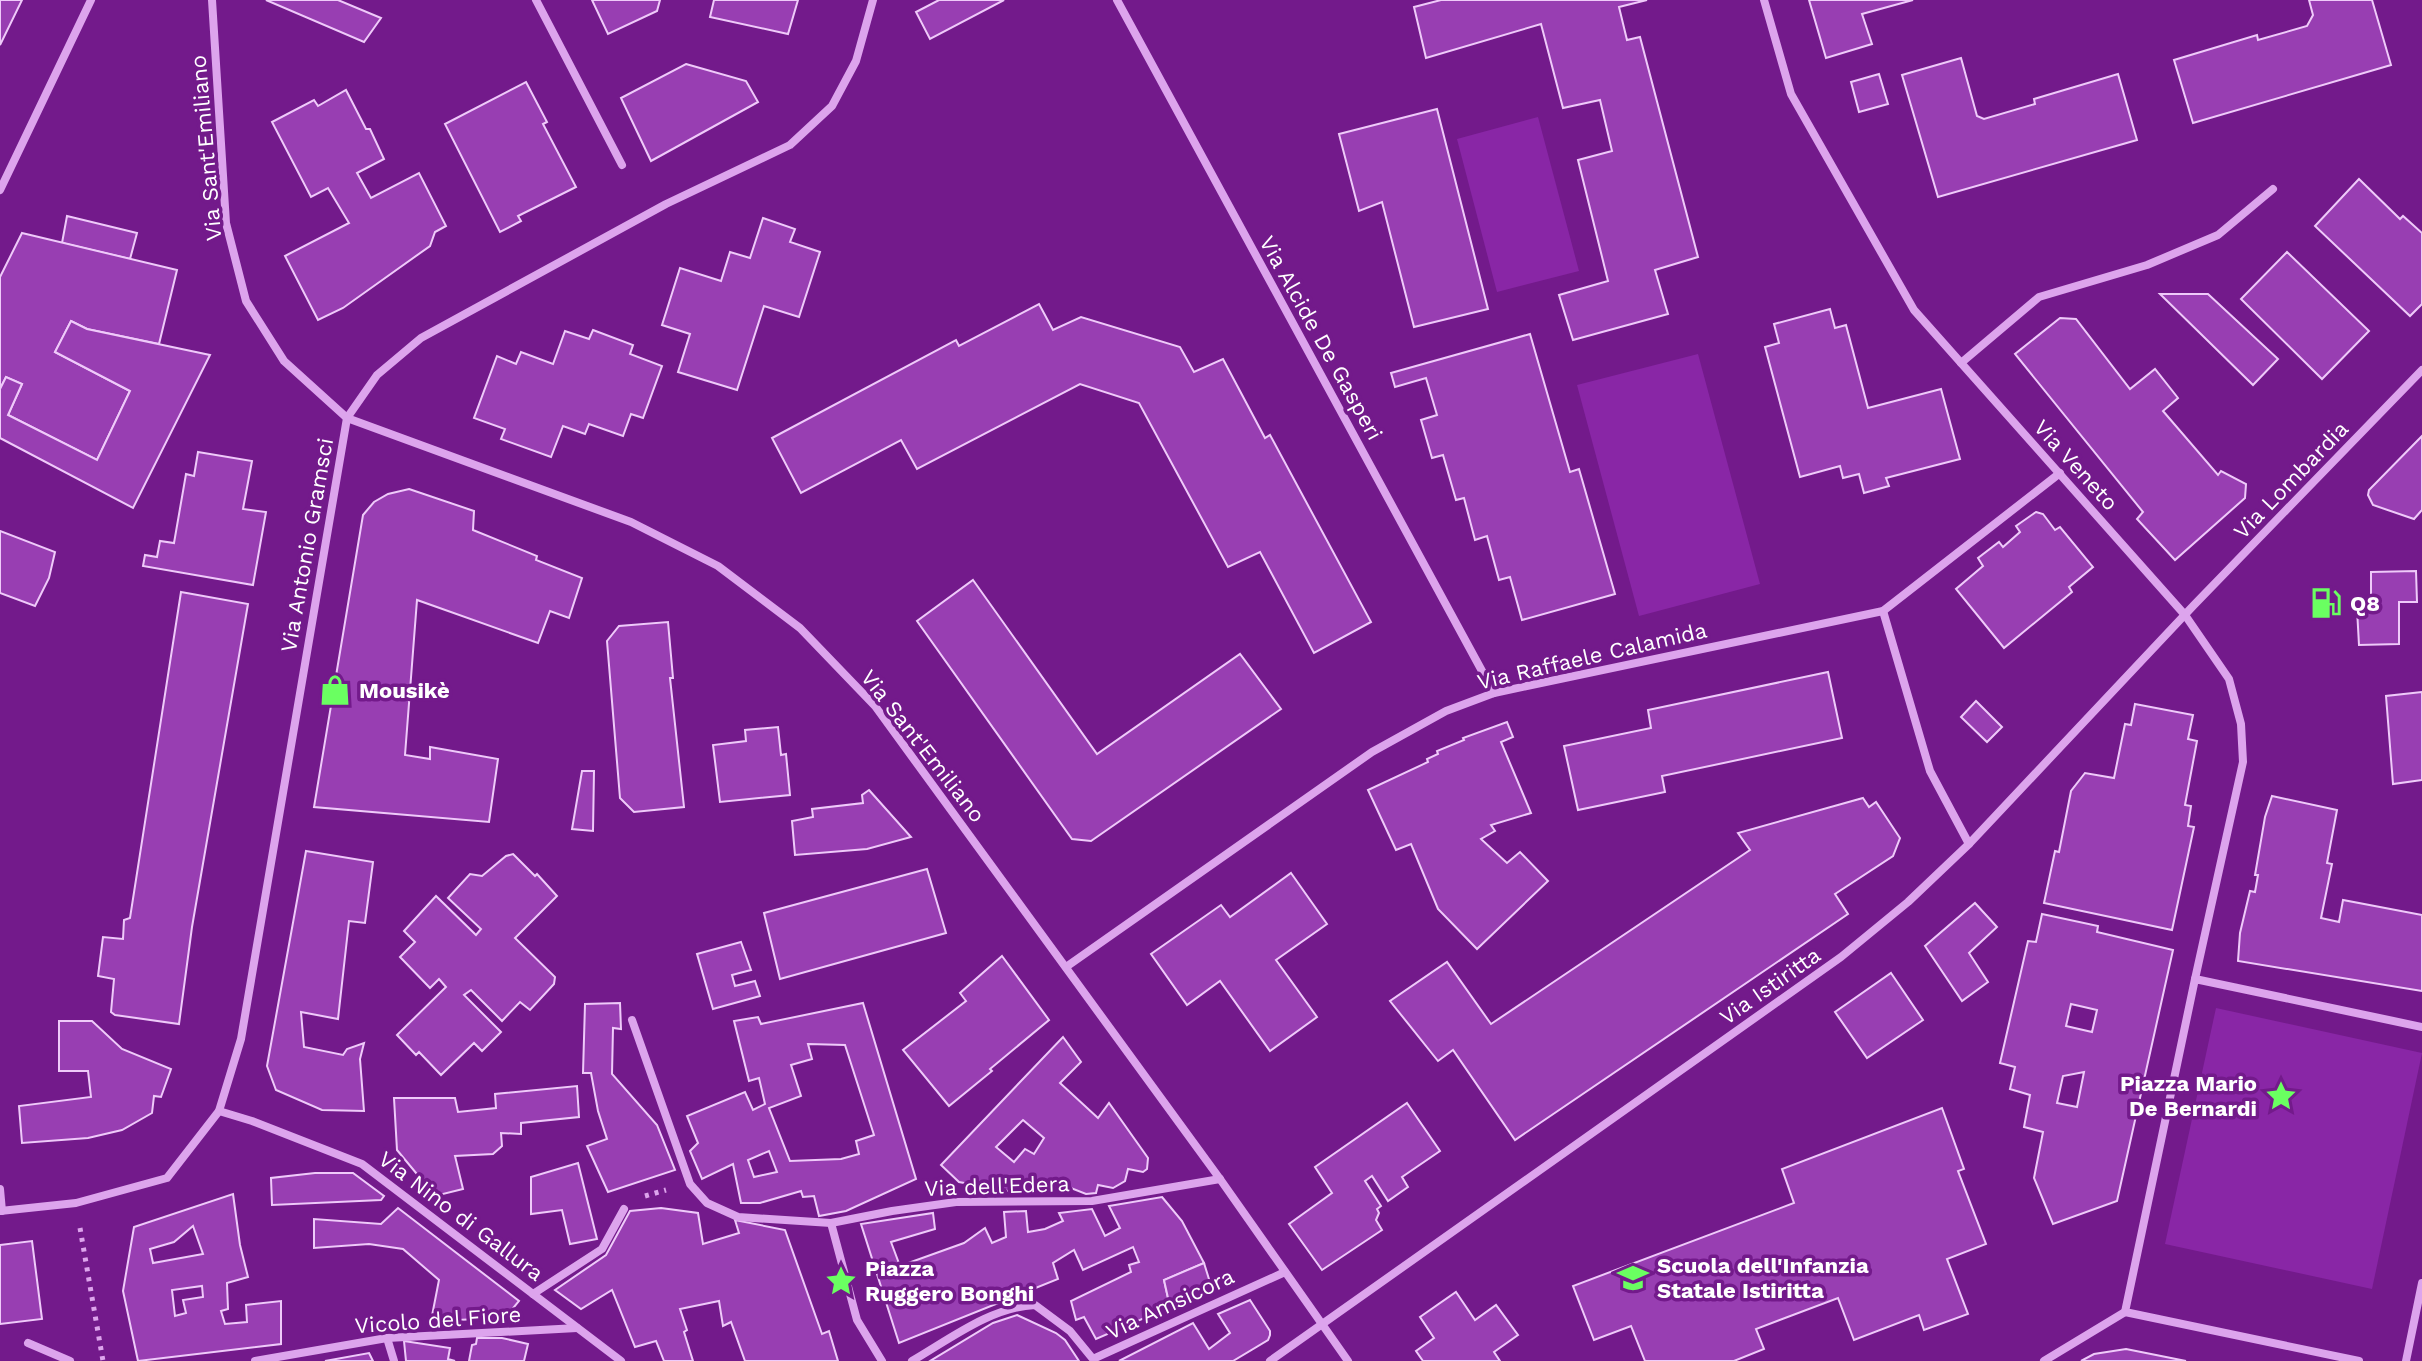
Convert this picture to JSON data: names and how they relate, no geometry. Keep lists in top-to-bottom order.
{
  "streets": {
    "street": [
      "Via Sant'Emiliano",
      "Via Alcide De Gasperi",
      "Via Veneto",
      "Via Lombardia",
      "Via Antonio Gramsci",
      "Via Raffaele Calamida",
      "Via Istiritta",
      "Via dell'Edera",
      "Via Nino di Gallura",
      "Via Amsicora",
      "Vicolo del Fiore"
    ]
  },
  "crossings": [
    ["Via Sant'Emiliano", "Via Antonio Gramsci"],
    ["Via Sant'Emiliano", "Via Raffaele Calamida"],
    ["Via Sant'Emiliano", "Via Istiritta"],
    ["Via Sant'Emiliano", "Via dell'Edera"],
    ["Via Sant'Emiliano", "Via Amsicora"],
    ["Via Alcide De Gasperi", "Via Raffaele Calamida"],
    ["Via Veneto", "Via Lombardia"],
    ["Via Veneto", "Via Raffaele Calamida"],
    ["Via Veneto", "Via Istiritta"],
    ["Via Lombardia", "Via Istiritta"],
    ["Via Antonio Gramsci", "Via Nino di Gallura"],
    ["Via Nino di Gallura", "Vicolo del Fiore"]
  ],
  "places": {
    "fuel station": ["Q8"],
    "shop": ["Mousikè"],
    "place": ["Piazza Mario De Bernardi", "Piazza Ruggero Bonghi"],
    "school or university": ["Scuola dell'Infanzia Statale Istiritta"]
  }
}
